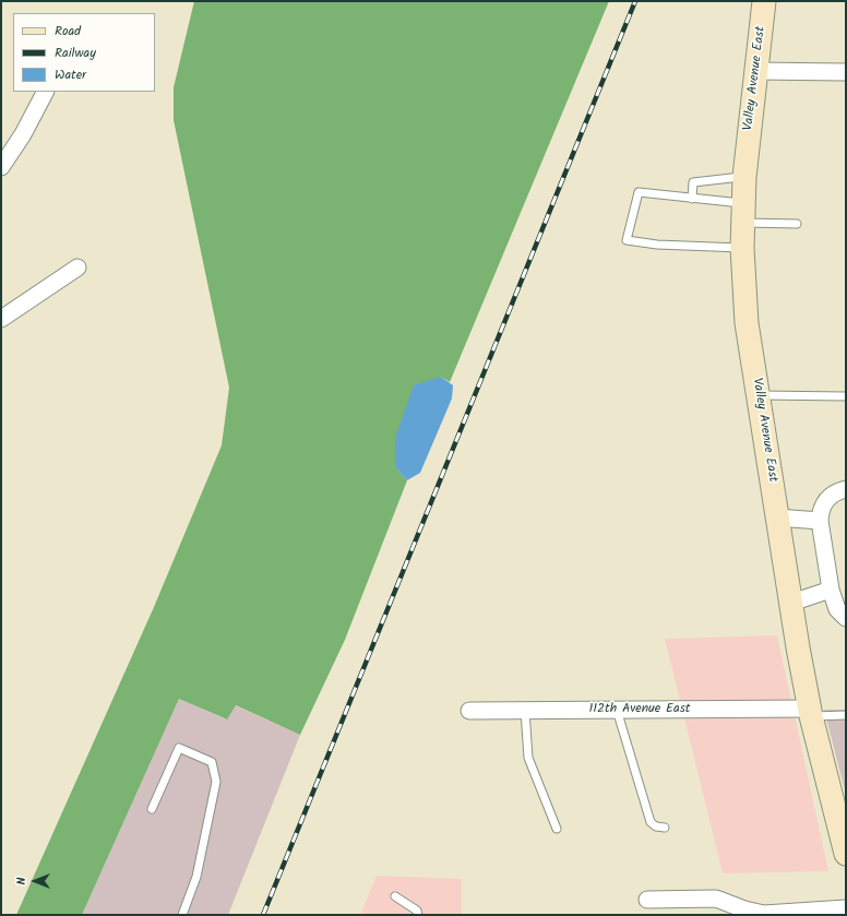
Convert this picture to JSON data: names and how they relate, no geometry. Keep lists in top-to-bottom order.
{
  "streets": {
    "main road": ["Valley Avenue East"],
    "street": ["112th Avenue East"]
  },
  "crossings": [
    ["Valley Avenue East", "112th Avenue East"]
  ],
  "legend": ["Road", "Railway", "Water"],
  "north": "left"
}
